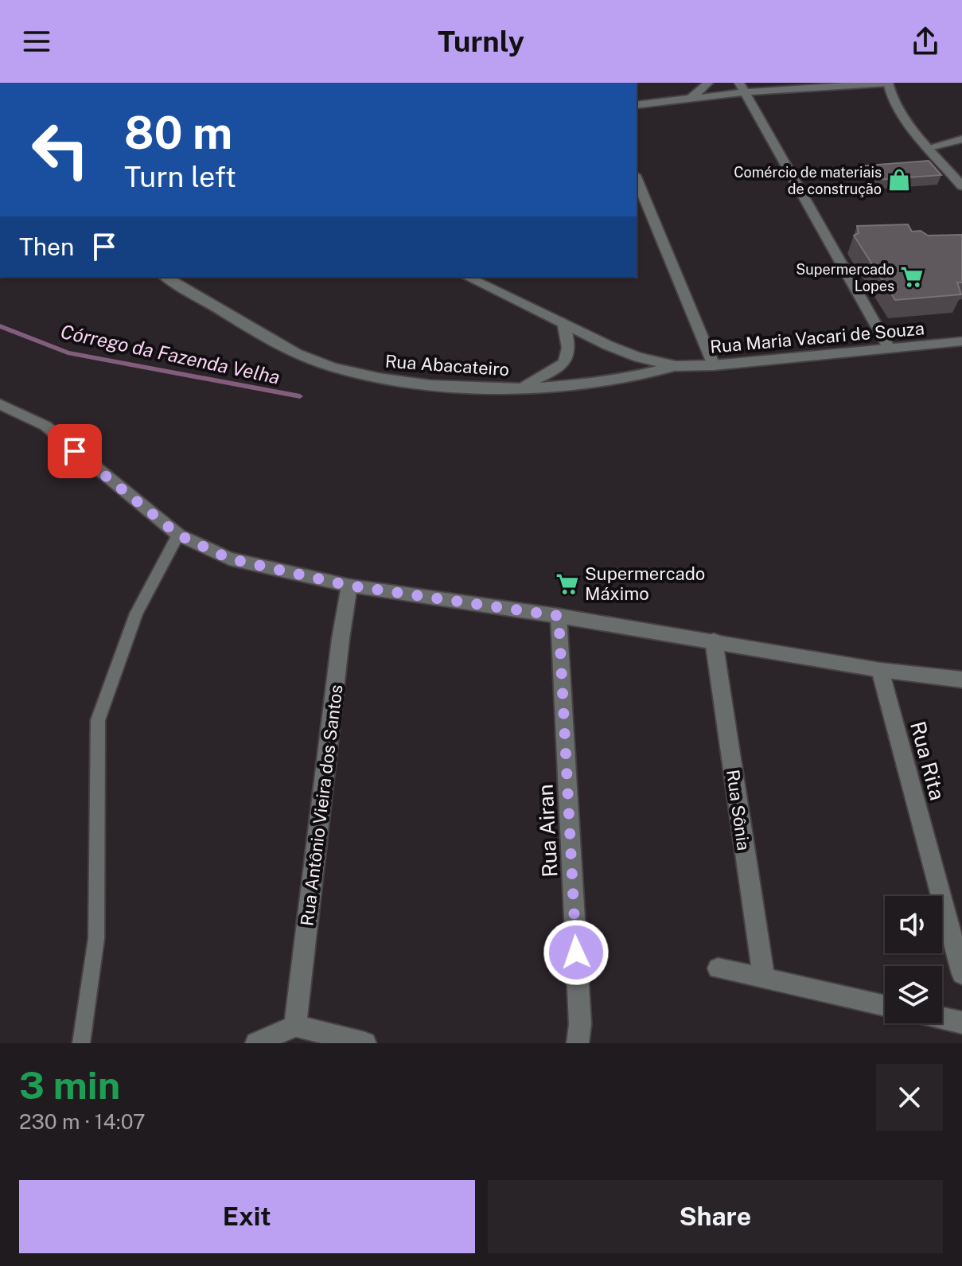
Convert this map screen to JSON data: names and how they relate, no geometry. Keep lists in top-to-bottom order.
{
  "streets": {
    "street": [
      "Rua Maria Vacari de Souza",
      "Rua Abacateiro",
      "Rua Rita",
      "Rua Antônio Vieira dos Santos",
      "Rua Sônia",
      "Rua Airan"
    ]
  },
  "crossings": [
    ["Rua Maria Vacari de Souza", "Rua Abacateiro"]
  ],
  "water": ["Córrego da Fazenda Velha"],
  "places": {
    "shop": ["Comércio de materiais de construção"],
    "supermarket": ["Supermercado Lopes", "Supermercado Máximo"]
  },
  "page": {
    "header": "Turnly",
    "turn": ["80 m", "Turn left"],
    "then": "Then",
    "heading": ["3 min", "230 m · 14:07"],
    "buttons": ["Exit", "Share"]
  }
}
